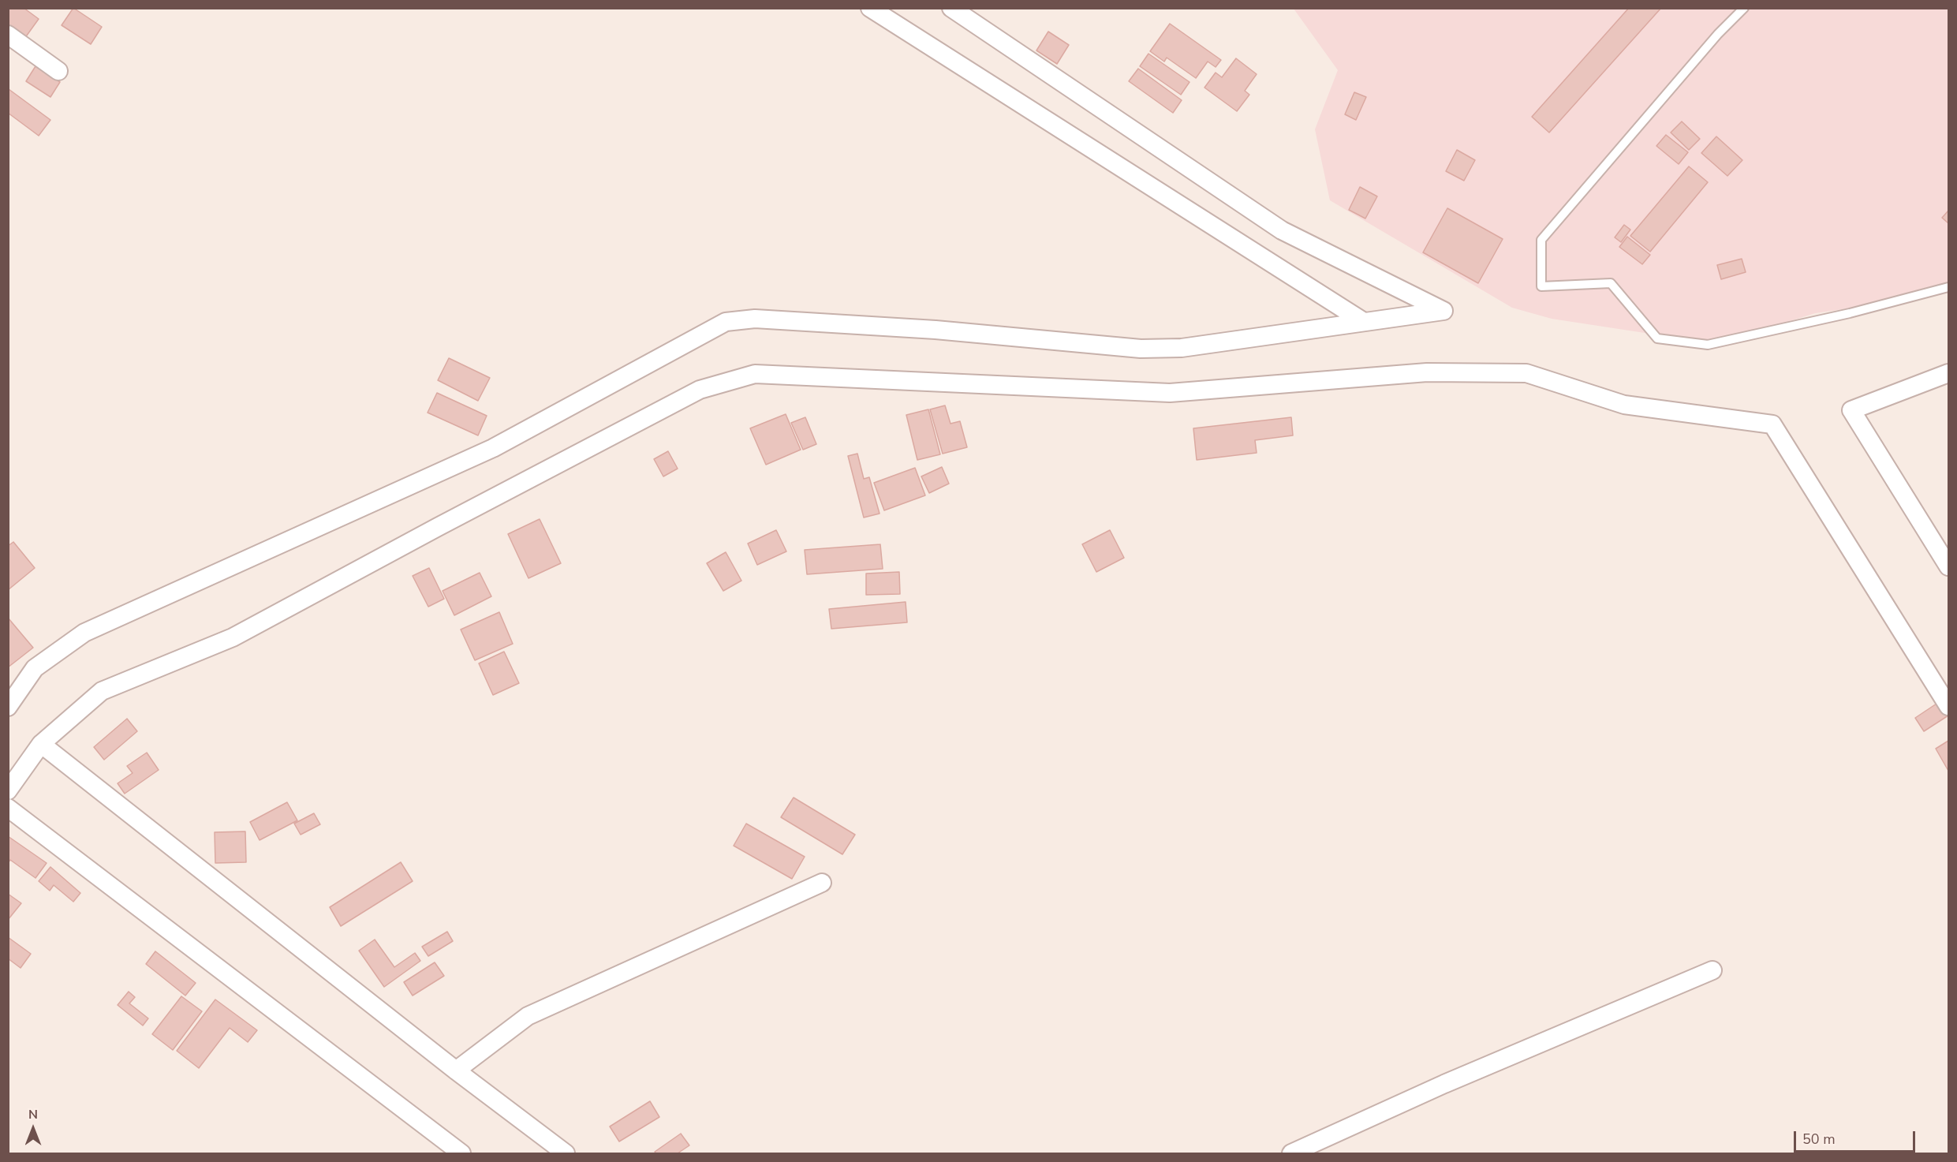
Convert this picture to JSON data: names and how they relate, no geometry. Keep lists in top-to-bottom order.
{
  "scale_bar": "50 m",
  "north": "top"
}
